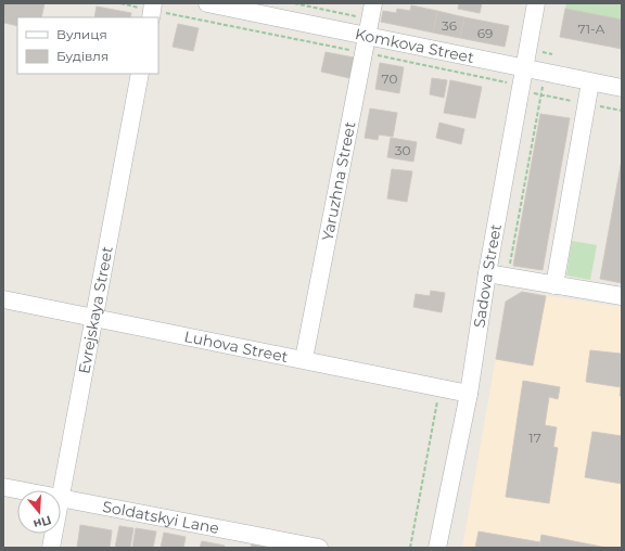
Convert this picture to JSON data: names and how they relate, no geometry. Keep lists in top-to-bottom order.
{
  "streets": {
    "street": [
      "Komkova Street",
      "Yaruzhna Street",
      "Sadova Street",
      "Evrejskaya Street",
      "Luhova Street",
      "Soldatskyi Lane"
    ]
  },
  "crossings": [
    ["Komkova Street", "Yaruzhna Street"],
    ["Komkova Street", "Sadova Street"],
    ["Yaruzhna Street", "Luhova Street"],
    ["Sadova Street", "Luhova Street"],
    ["Evrejskaya Street", "Luhova Street"],
    ["Evrejskaya Street", "Soldatskyi Lane"]
  ],
  "house_numbers": [
    "36",
    "71-А",
    "69",
    "70",
    "30",
    "17"
  ],
  "legend": ["Вулиця", "Будівля"],
  "north": "bottom"
}
